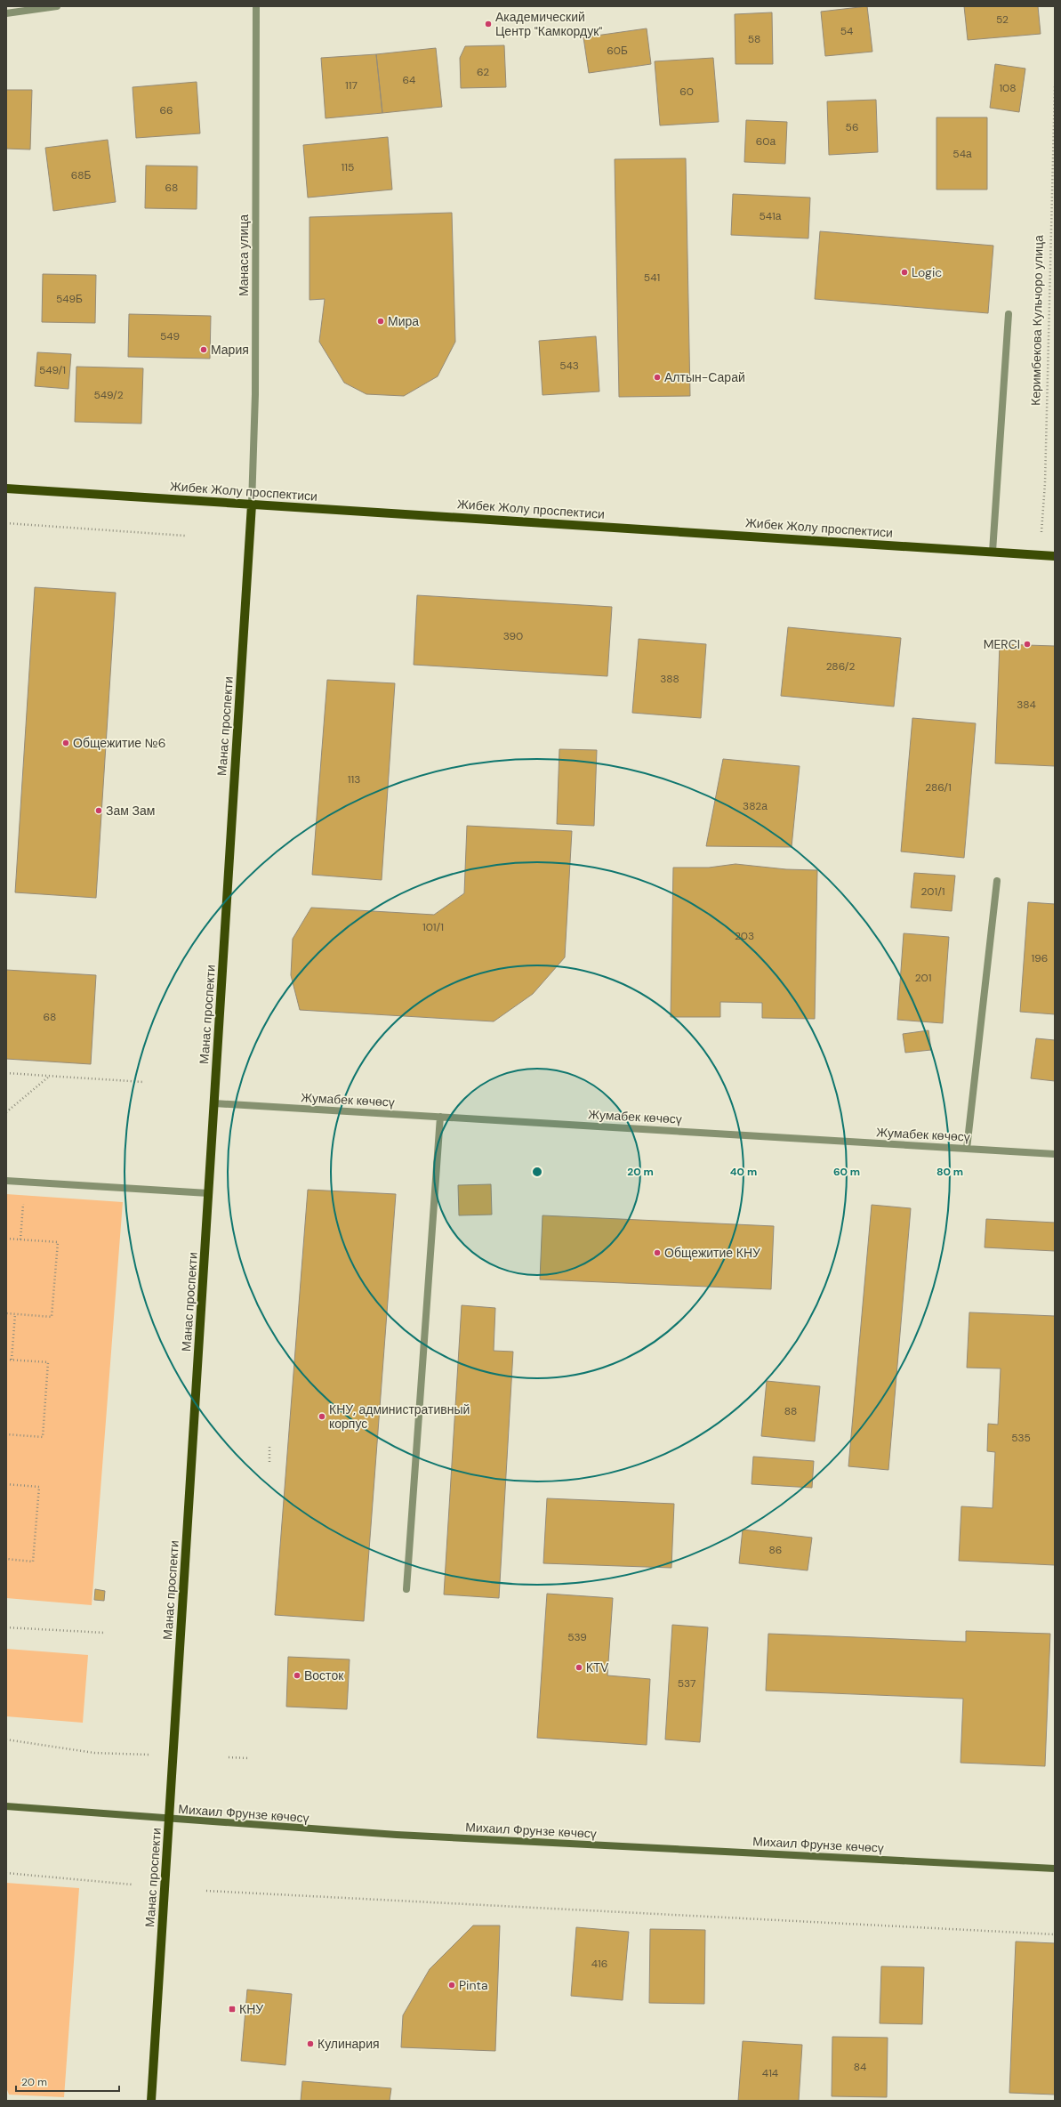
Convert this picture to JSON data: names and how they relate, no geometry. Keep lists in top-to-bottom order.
{
  "streets": {
    "main road": ["Жибек Жолу проспектиси", "Манас проспекти", "Михаил Фрунзе көчөсү"],
    "street": ["Манаса улица", "Жумабек көчөсү"],
    "path": ["Керимбекова Кульчоро улица"]
  },
  "crossings": [
    ["Манаса улица", "Жибек Жолу проспектиси"],
    ["Манаса улица", "Манас проспекти"],
    ["Керимбекова Кульчоро улица", "Жибек Жолу проспектиси"],
    ["Жибек Жолу проспектиси", "Манас проспекти"],
    ["Манас проспекти", "Жумабек көчөсү"],
    ["Манас проспекти", "Михаил Фрунзе көчөсү"]
  ],
  "places": {
    "other": [
      "Академический Центр \"Камкордук\"",
      "Logic",
      "Мира",
      "Мария",
      "Алтын-Сарай",
      "MERCI",
      "Общежитие №6",
      "Зам Зам",
      "Общежитие КНУ",
      "КНУ, административный корпус",
      "KTV",
      "Восток",
      "Pinta",
      "Кулинария"
    ],
    "transit": ["КНУ"]
  },
  "house_numbers": [
    "52",
    "54",
    "58",
    "60Б",
    "62",
    "64",
    "117",
    "108",
    "60",
    "66",
    "56",
    "60а",
    "54а",
    "115",
    "68Б",
    "68",
    "541а",
    "541",
    "549Б",
    "549",
    "543",
    "549/1",
    "549/2",
    "390",
    "286/2",
    "388",
    "384",
    "113",
    "286/1",
    "382а",
    "201/1",
    "101/1",
    "203",
    "196",
    "201",
    "68",
    "88",
    "535",
    "86",
    "539",
    "537",
    "416",
    "84",
    "414"
  ],
  "scale_bar": "20 m",
  "rings": [
    "20 m",
    "40 m",
    "60 m",
    "80 m"
  ]
}
